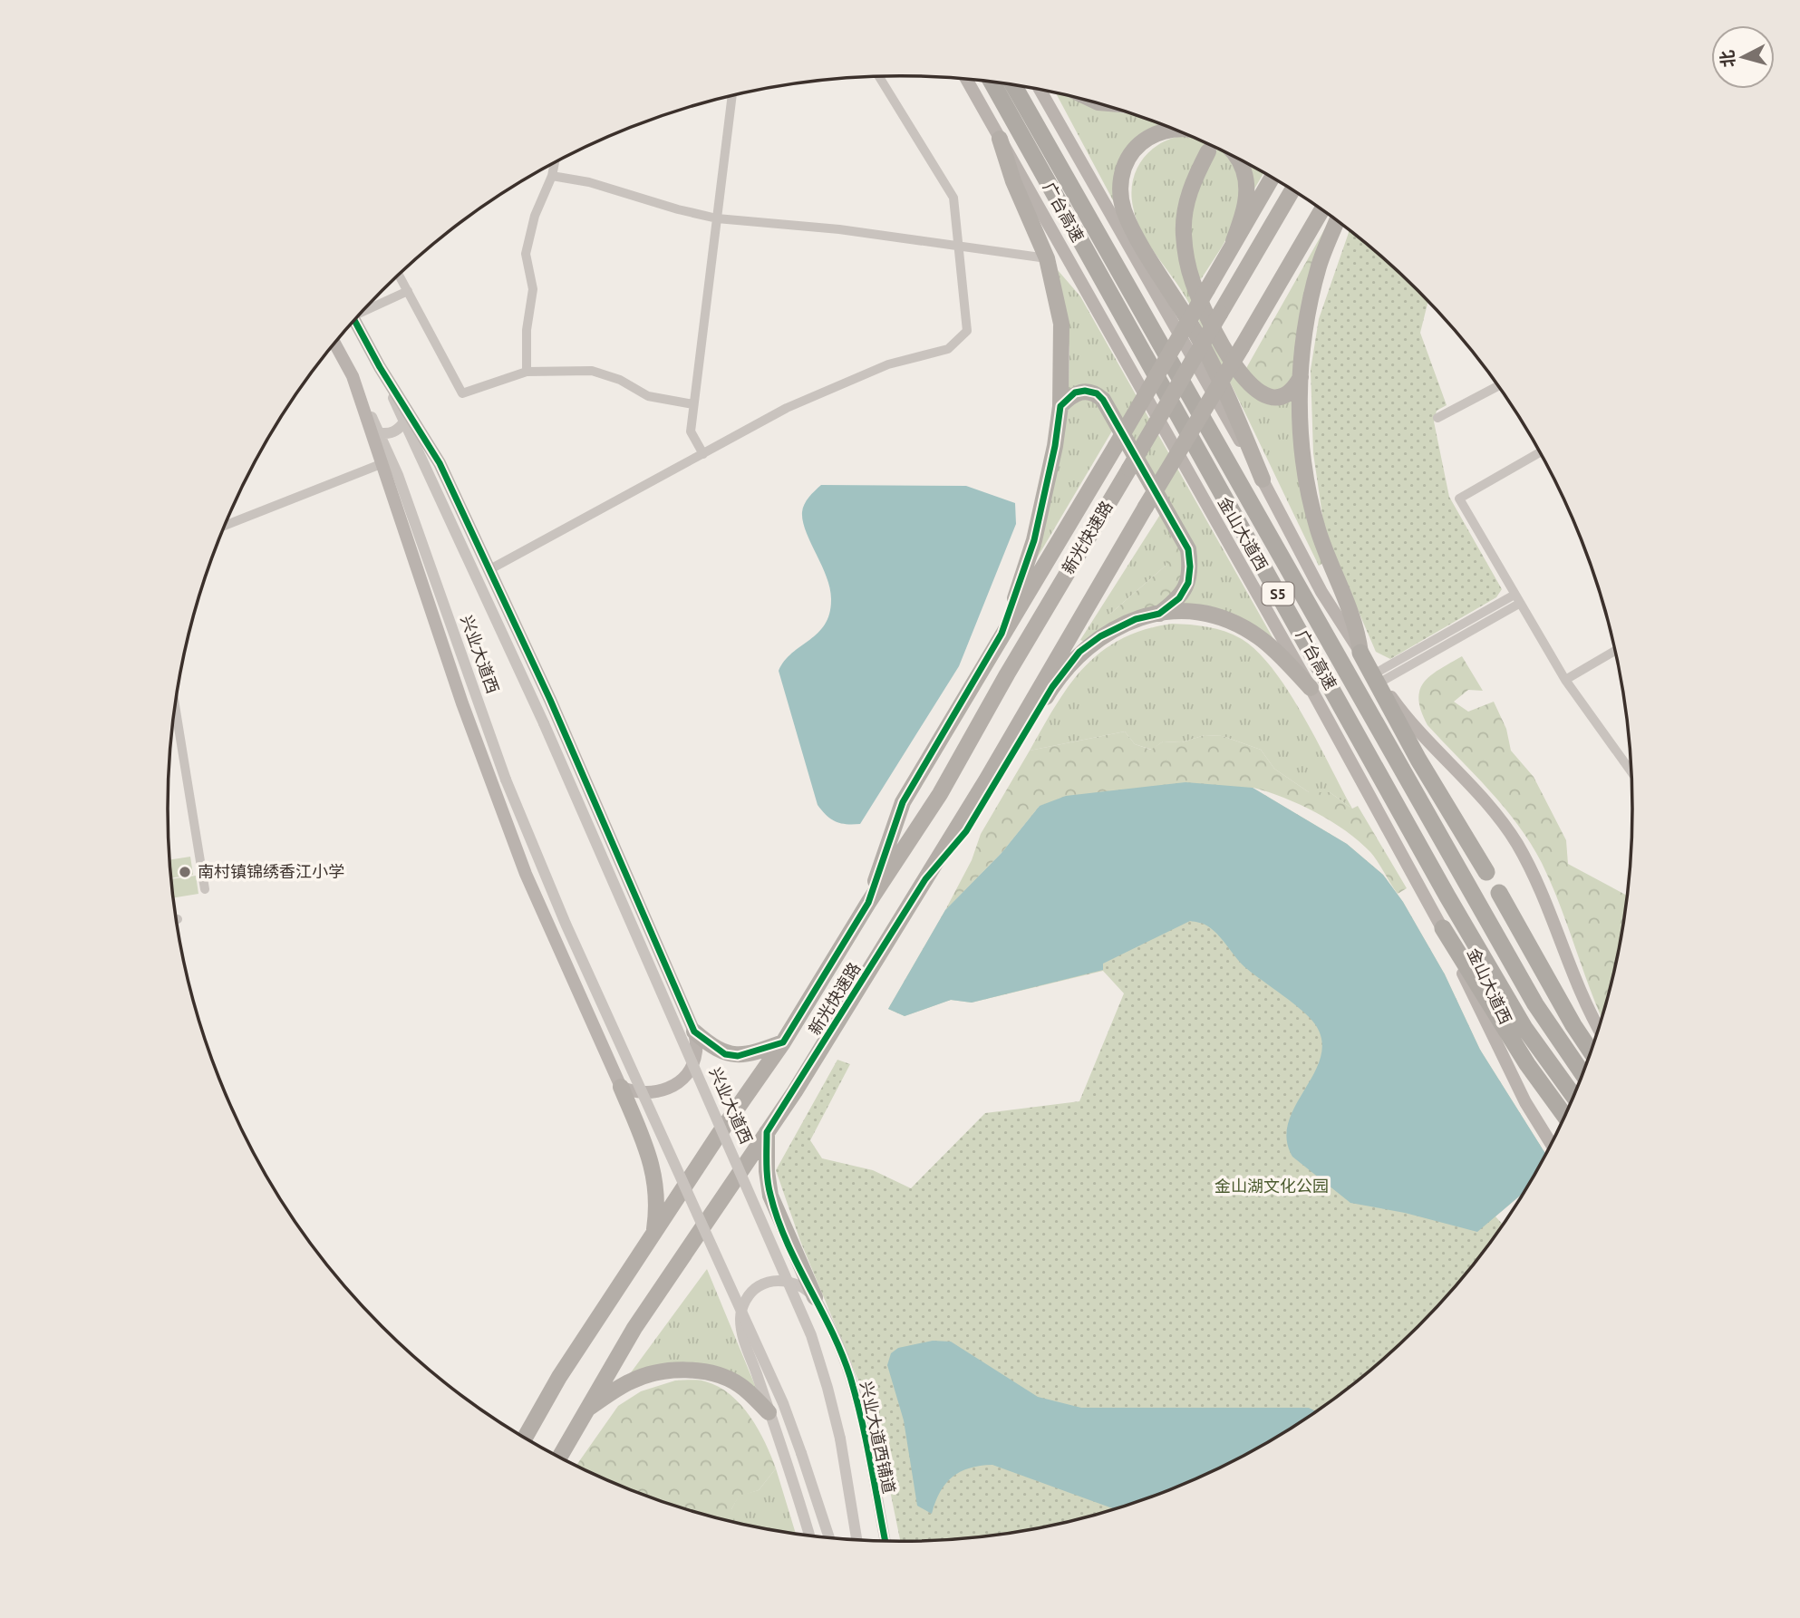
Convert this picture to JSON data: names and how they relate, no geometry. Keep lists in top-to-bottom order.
{
  "streets": {
    "highway": ["广台高速", "新光快速路", "S5"],
    "main road": ["金山大道西", "兴业大道西"],
    "street": ["兴业大道西铺道"]
  },
  "parks": ["金山湖文化公园"],
  "places": ["南村镇锦绣香江小学"],
  "north": "left"
}
